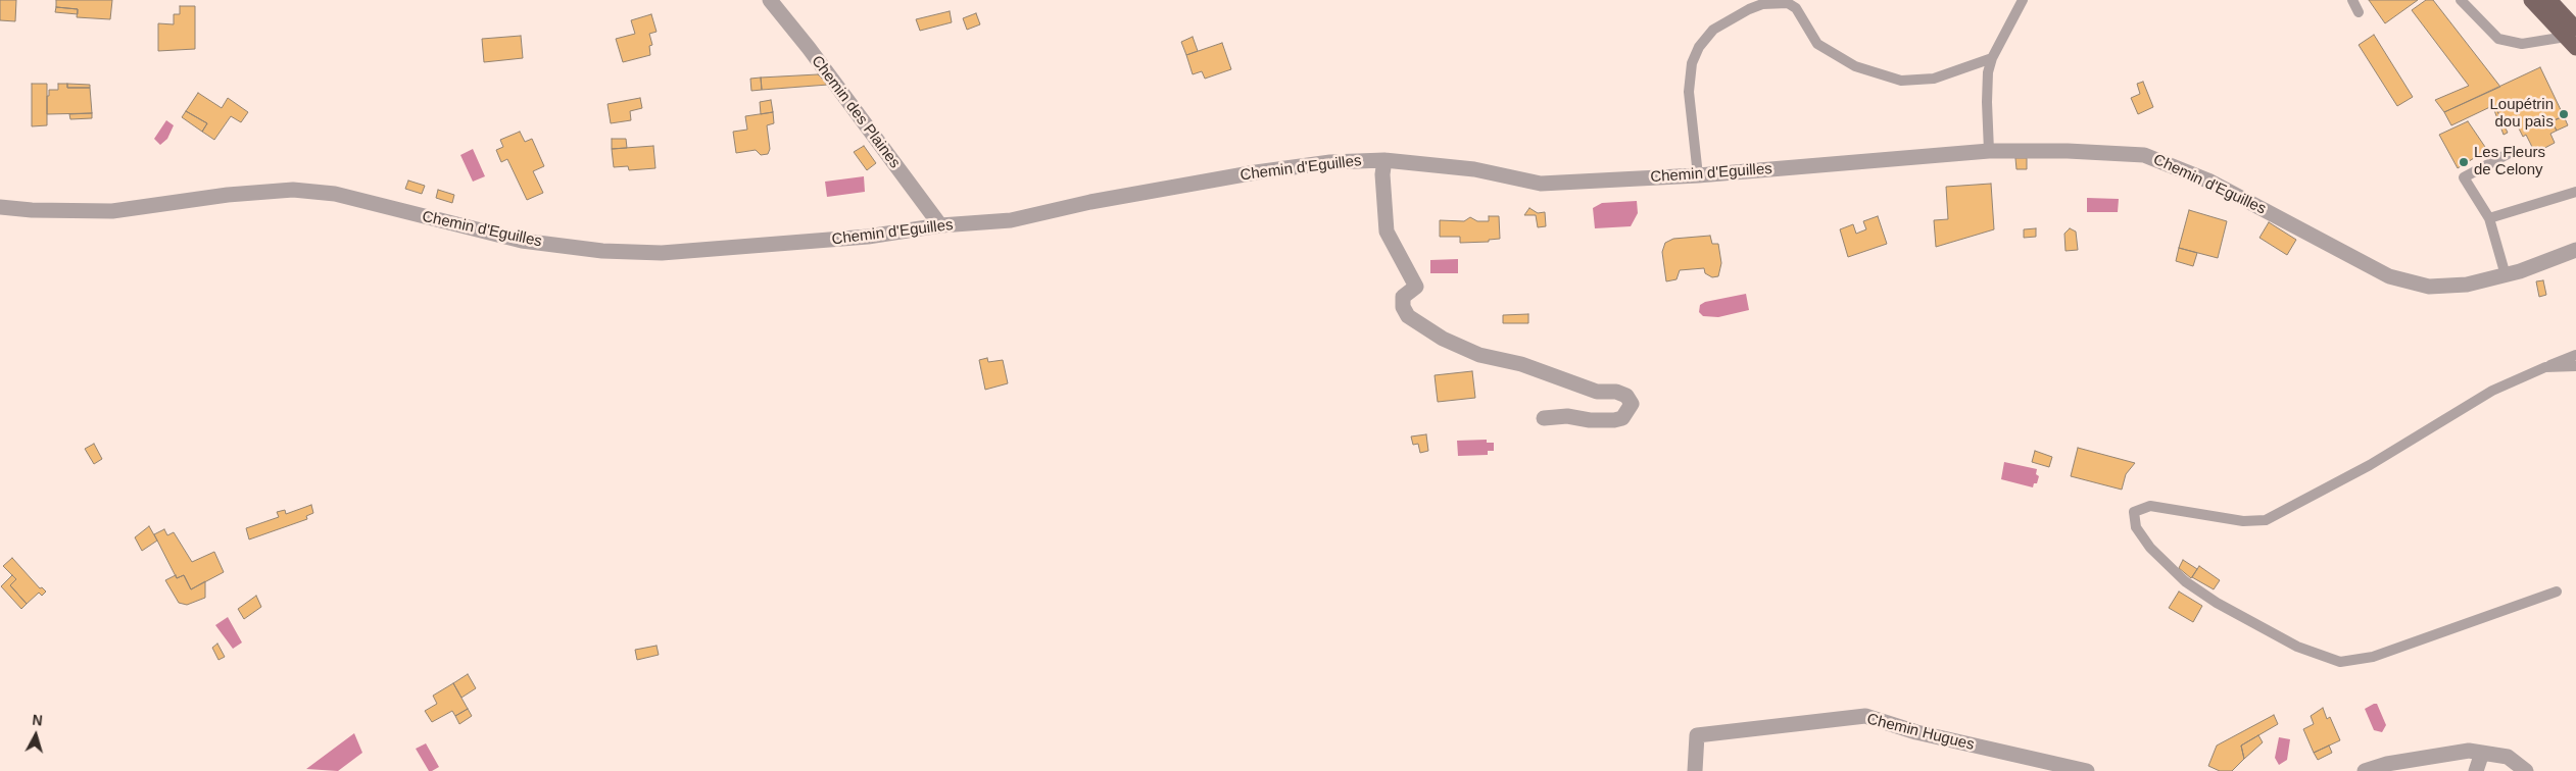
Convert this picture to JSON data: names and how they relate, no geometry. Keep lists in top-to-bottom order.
{
  "streets": {
    "street": ["Chemin des Plaines", "Chemin d'Eguilles", "Chemin Hugues"]
  },
  "crossings": [
    ["Chemin des Plaines", "Chemin d'Eguilles"]
  ],
  "places": ["Loupétrin dou paìs", "Les Fleurs de Celony"],
  "north": "top"
}
